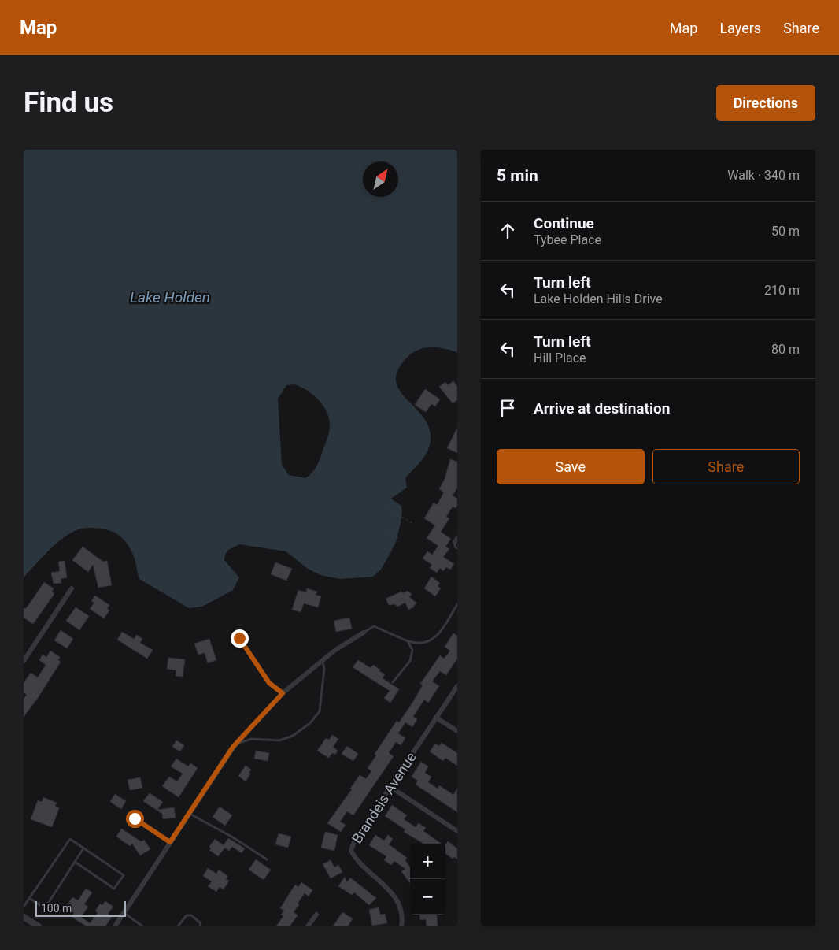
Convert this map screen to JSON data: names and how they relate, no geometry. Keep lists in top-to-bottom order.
{
  "streets": {
    "street": ["Brandeis Avenue"]
  },
  "water": ["Lake Holden"],
  "scale_bar": "100 m",
  "north": "top right",
  "page": {
    "header": "Map",
    "nav": ["Map", "Layers", "Share"],
    "buttons": [
      "Directions",
      ["Save", "Share"]
    ],
    "title": "Find us",
    "heading": ["5 min", "Walk · 340 m"],
    "list": [
      ["Continue", "Tybee Place", "50 m"],
      ["Turn left", "Lake Holden Hills Drive", "210 m"],
      ["Turn left", "Hill Place", "80 m"],
      "Arrive at destination"
    ],
    "map_buttons": ["+", "−"],
    "scale": "100 m"
  }
}
